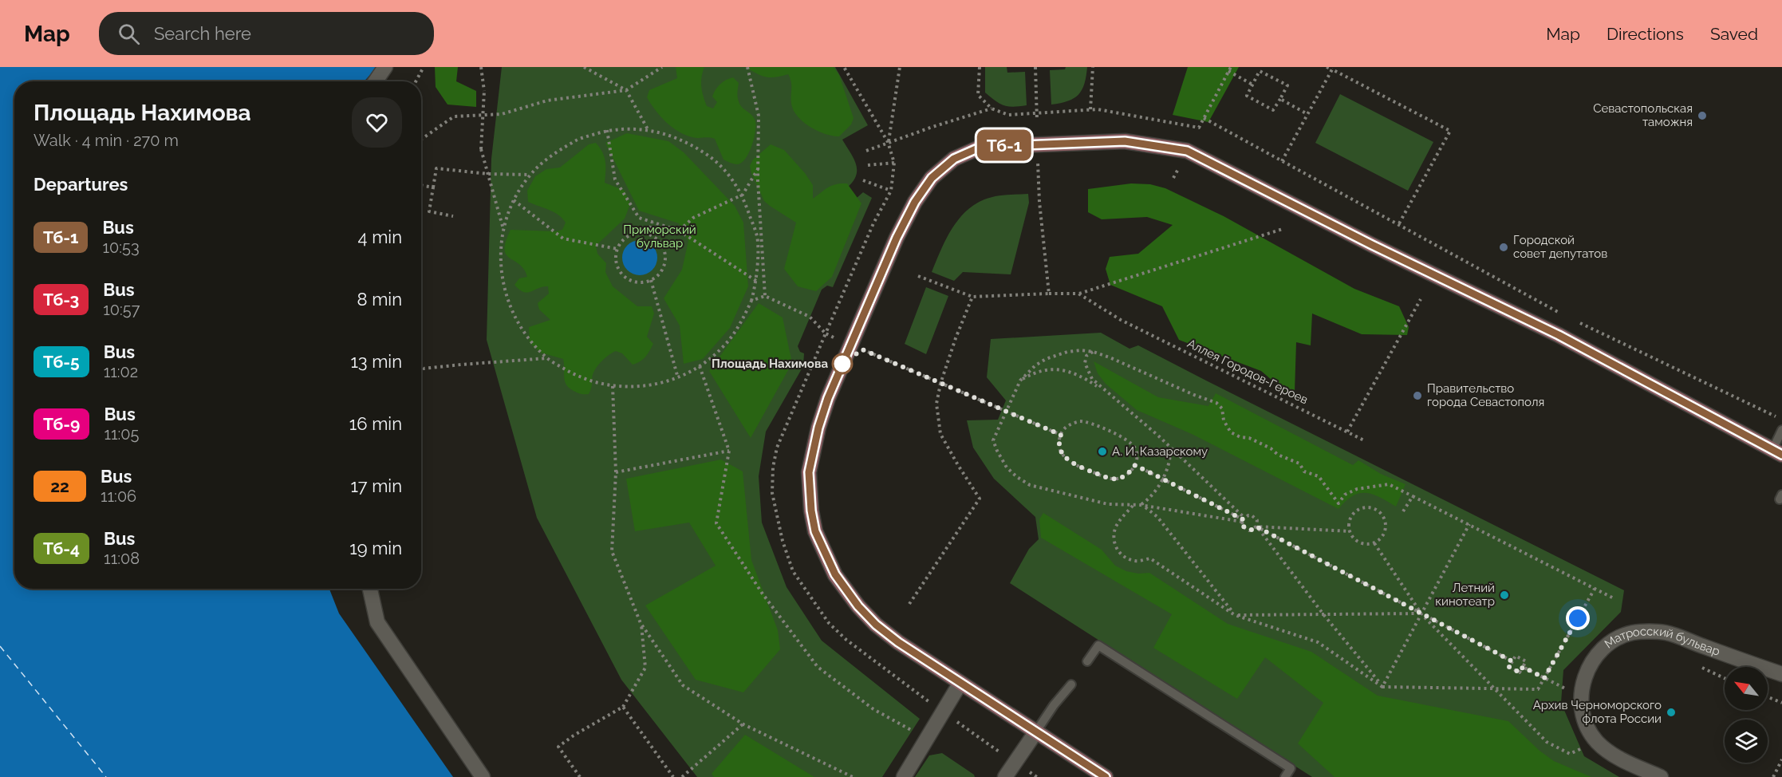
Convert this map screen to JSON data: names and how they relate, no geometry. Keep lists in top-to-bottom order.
{
  "streets": {
    "street": ["Матросский бульвар"],
    "path": ["Аллея Городов-Героев"]
  },
  "parks": ["Приморский бульвар"],
  "places": [
    "Севастопольская таможня",
    "Городской совет депутатов",
    "Площадь Нахимова",
    "Правительство города Севастополя",
    "А. И. Казарскому",
    "Летний кинотеатр",
    "Архив Черноморского флота России"
  ],
  "lines": ["bus line Тб-1"],
  "north": "top left",
  "page": {
    "header": "Map",
    "search": "Search here",
    "nav": ["Map", "Directions", "Saved"],
    "on_map": "Тб-1",
    "heading": [
      ["Площадь Нахимова", "Walk · 4 min · 270 m"],
      "Departures"
    ],
    "list": [
      {
        "mark": "Тб-1",
        "name": "Bus",
        "note": "10:53",
        "value": "4 min"
      },
      {
        "mark": "Тб-3",
        "name": "Bus",
        "note": "10:57",
        "value": "8 min"
      },
      {
        "mark": "Тб-5",
        "name": "Bus",
        "note": "11:02",
        "value": "13 min"
      },
      {
        "mark": "Тб-9",
        "name": "Bus",
        "note": "11:05",
        "value": "16 min"
      },
      {
        "mark": "22",
        "name": "Bus",
        "note": "11:06",
        "value": "17 min"
      },
      {
        "mark": "Тб-4",
        "name": "Bus",
        "note": "11:08",
        "value": "19 min"
      }
    ]
  }
}
